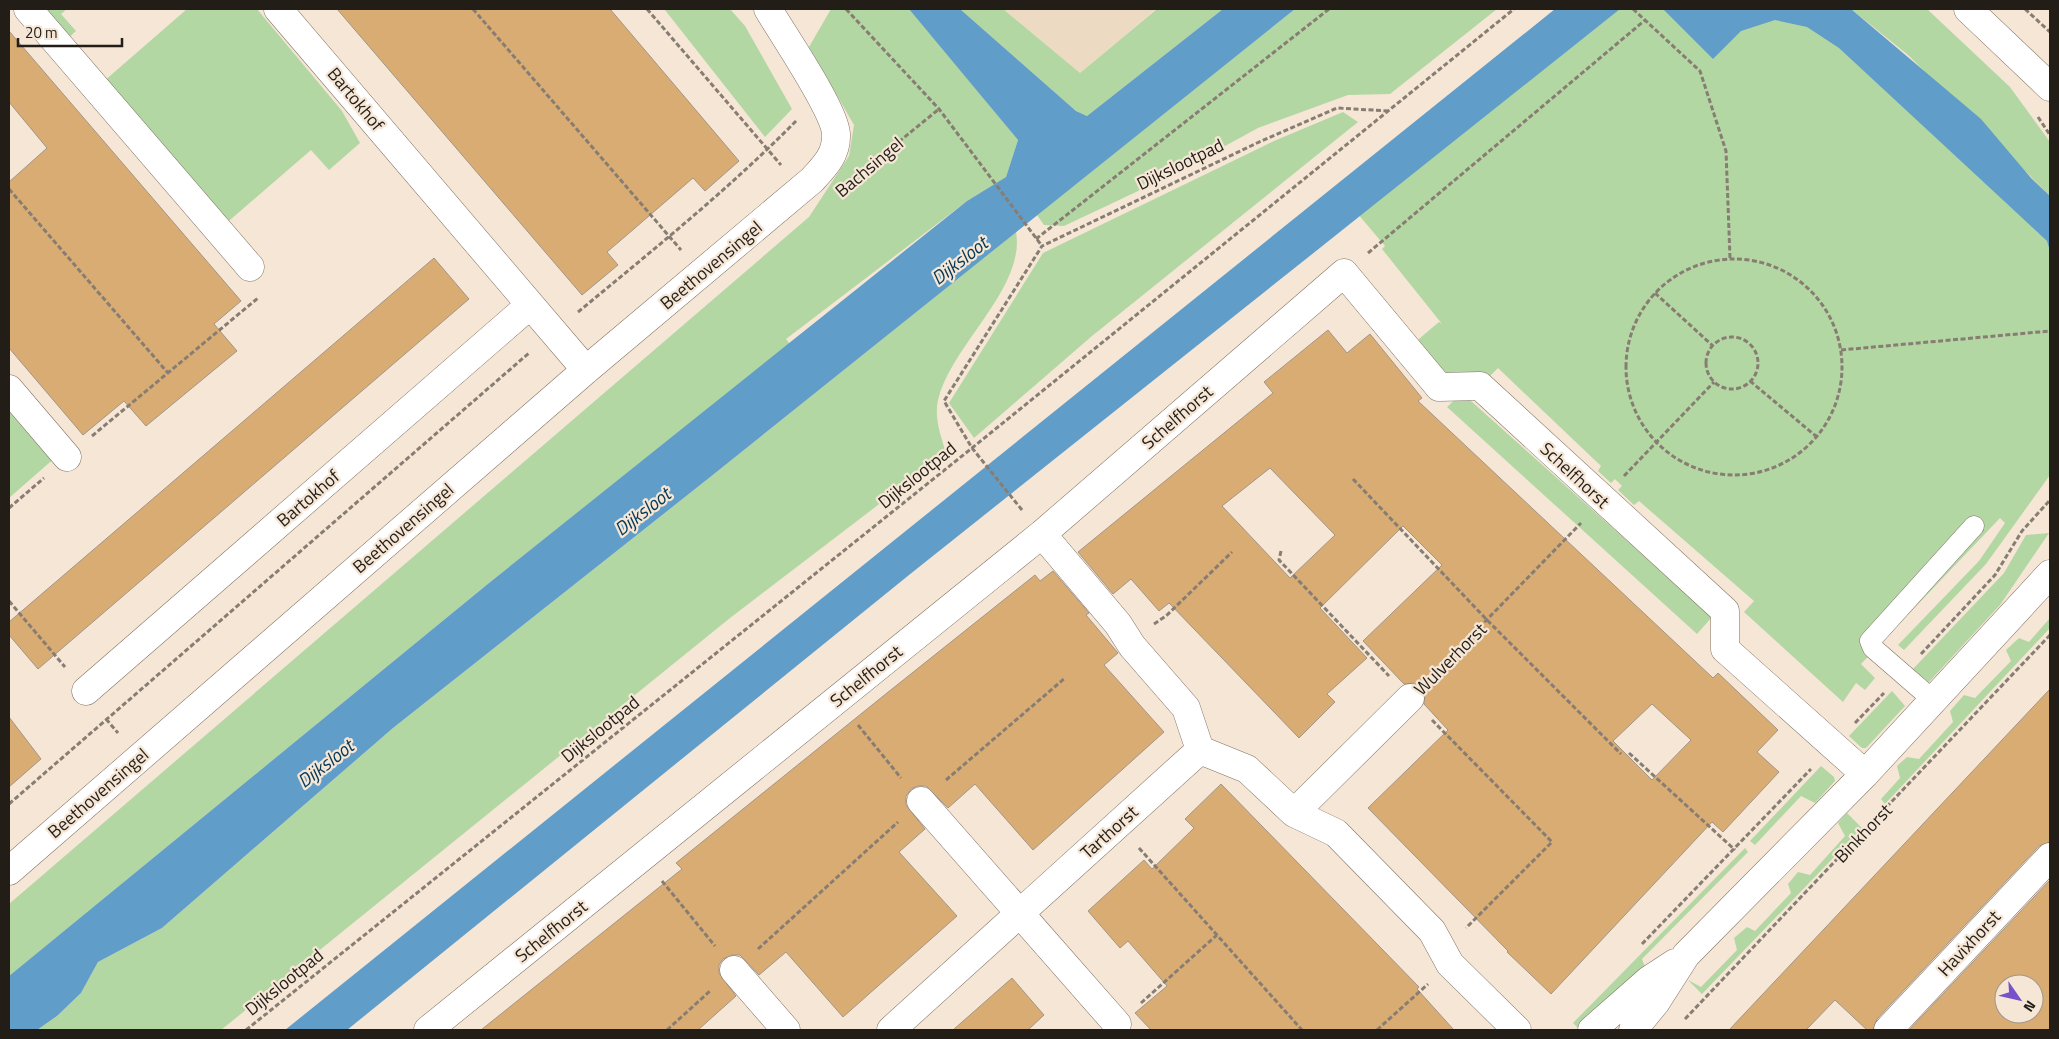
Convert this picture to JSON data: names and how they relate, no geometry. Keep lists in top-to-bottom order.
{
  "streets": {
    "street": [
      "Bartokhof",
      "Bachsingel",
      "Beethovensingel",
      "Schelfhorst",
      "Wulverhorst",
      "Tarthorst",
      "Havixhorst"
    ],
    "path": ["Dijkslootpad", "Binkhorst"]
  },
  "crossings": [
    ["Bartokhof", "Beethovensingel"],
    ["Bachsingel", "Beethovensingel"],
    ["Schelfhorst", "Wulverhorst"]
  ],
  "water": ["Dijksloot"],
  "scale_bar": "20 m",
  "north": "bottom right"
}
